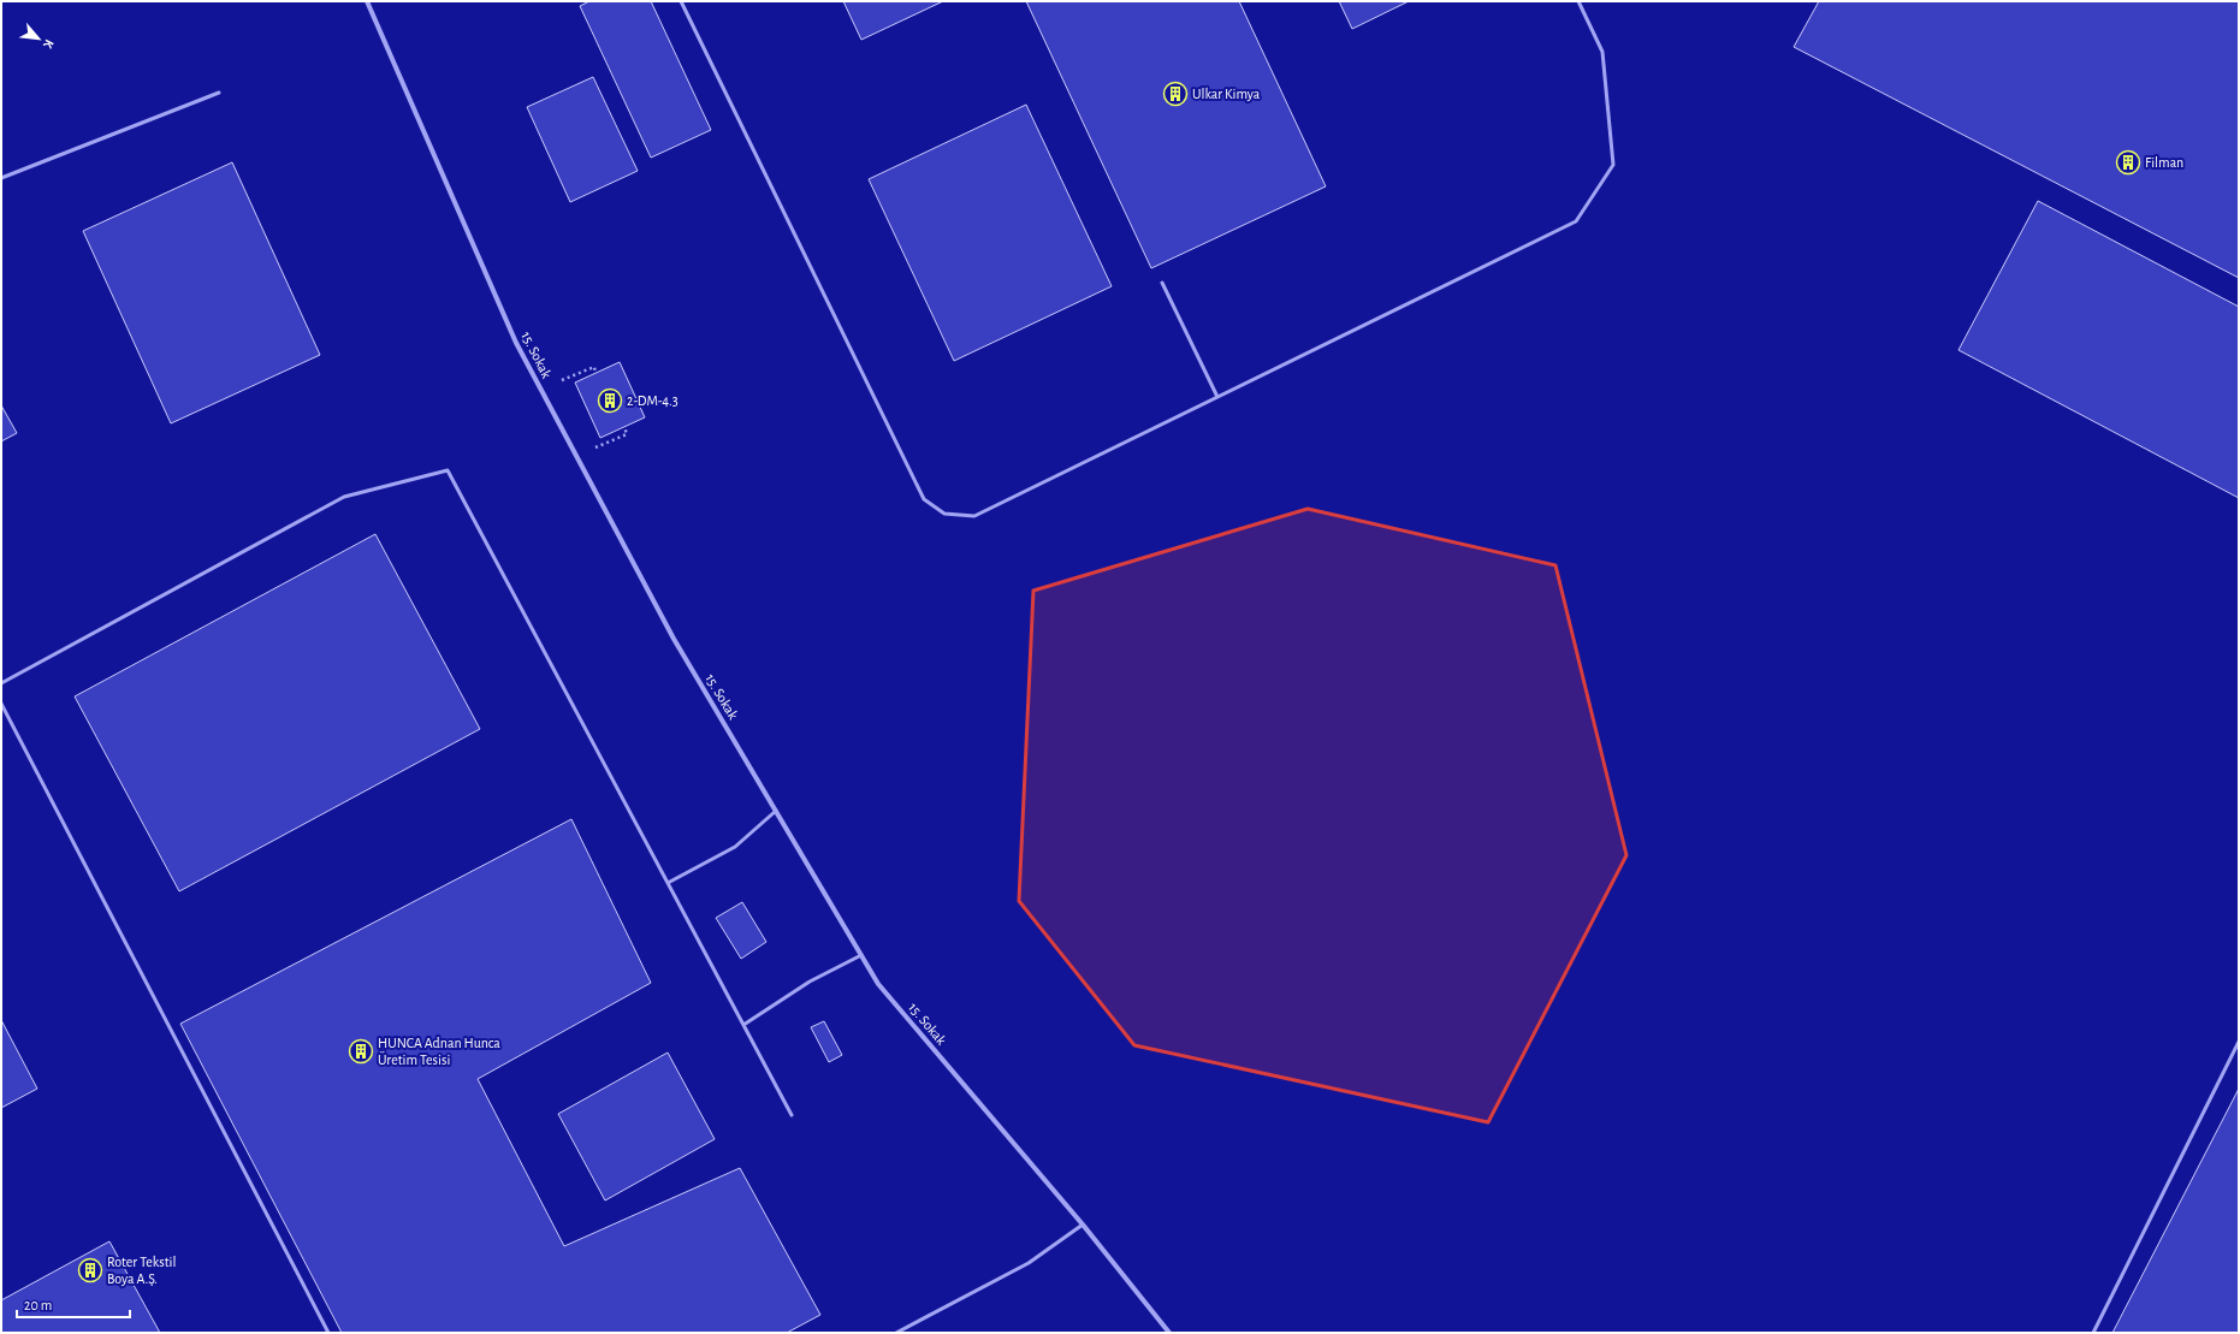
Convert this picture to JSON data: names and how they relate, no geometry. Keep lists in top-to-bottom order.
{
  "streets": {
    "street": ["15. Sokak"]
  },
  "places": {
    "building": [
      "Ulkar Kimya",
      "Filman",
      "2-DM-4.3",
      "HUNCA Adnan Hunca Üretim Tesisi",
      "Roter Tekstil Boya A.Ş."
    ]
  },
  "scale_bar": "20 m",
  "north": "bottom right"
}
